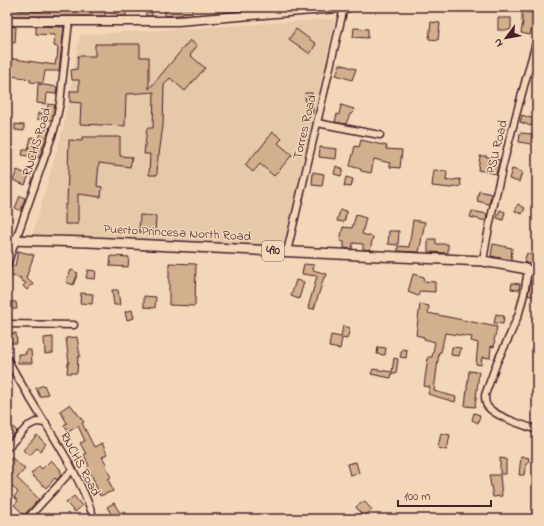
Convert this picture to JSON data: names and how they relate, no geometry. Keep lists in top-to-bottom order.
{
  "streets": {
    "main road": ["Puerto Princesa North Road", "490"],
    "street": ["Torres Road", "RNCHS Road", "PSU Road"]
  },
  "crossings": [
    ["Torres Road", "Puerto Princesa North Road"],
    ["RNCHS Road", "Puerto Princesa North Road"],
    ["PSU Road", "Puerto Princesa North Road"]
  ],
  "scale_bar": "100 m",
  "north": "bottom left"
}
